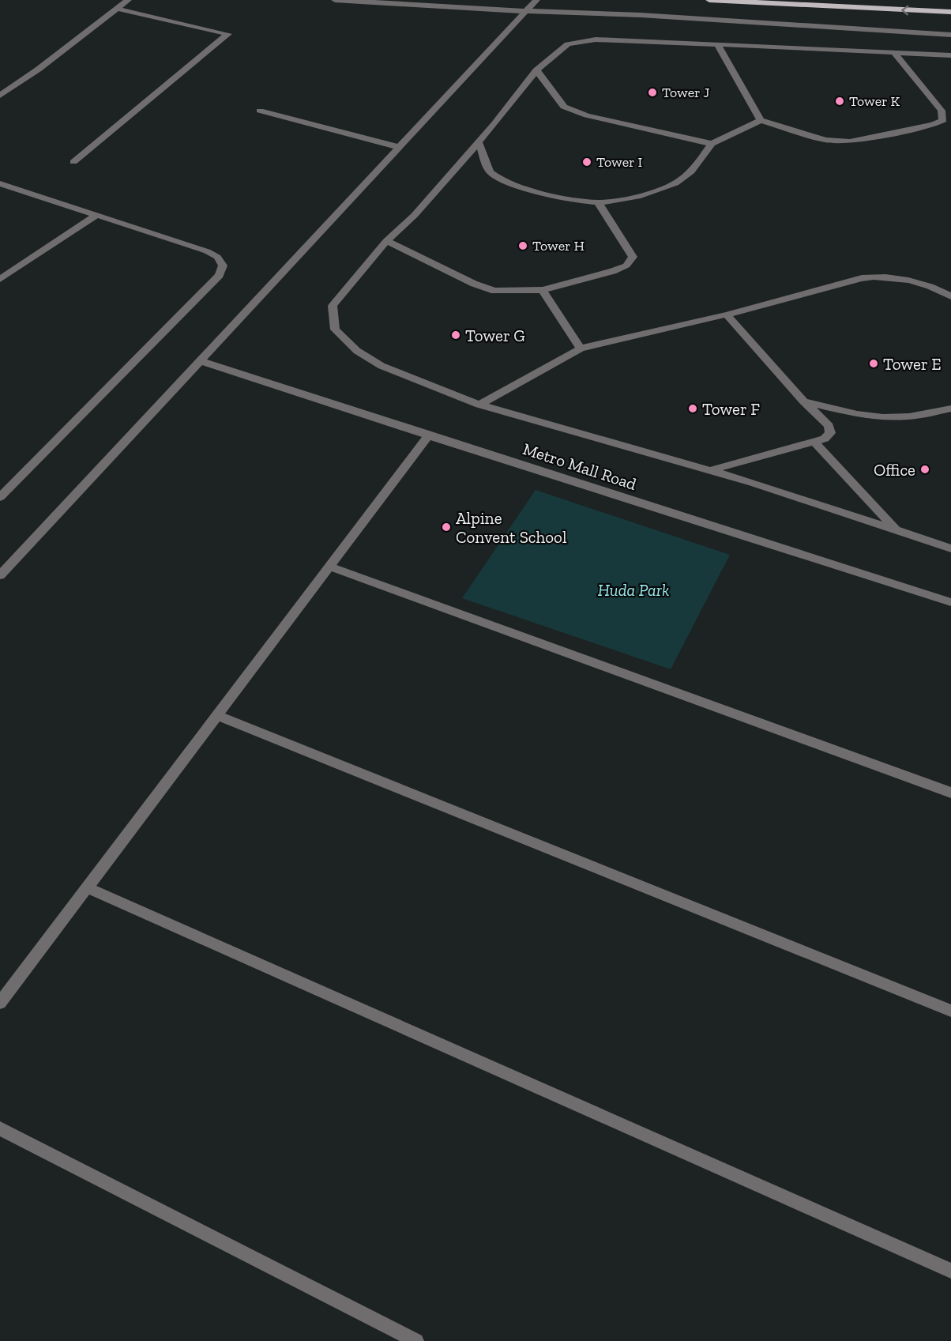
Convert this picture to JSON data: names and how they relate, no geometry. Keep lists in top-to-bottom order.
{
  "streets": {
    "street": ["Metro Mall Road"]
  },
  "parks": ["Huda Park"],
  "places": [
    "Tower J",
    "Tower K",
    "Tower I",
    "Tower H",
    "Tower G",
    "Tower E",
    "Tower F",
    "Office",
    "Alpine Convent School"
  ]
}
